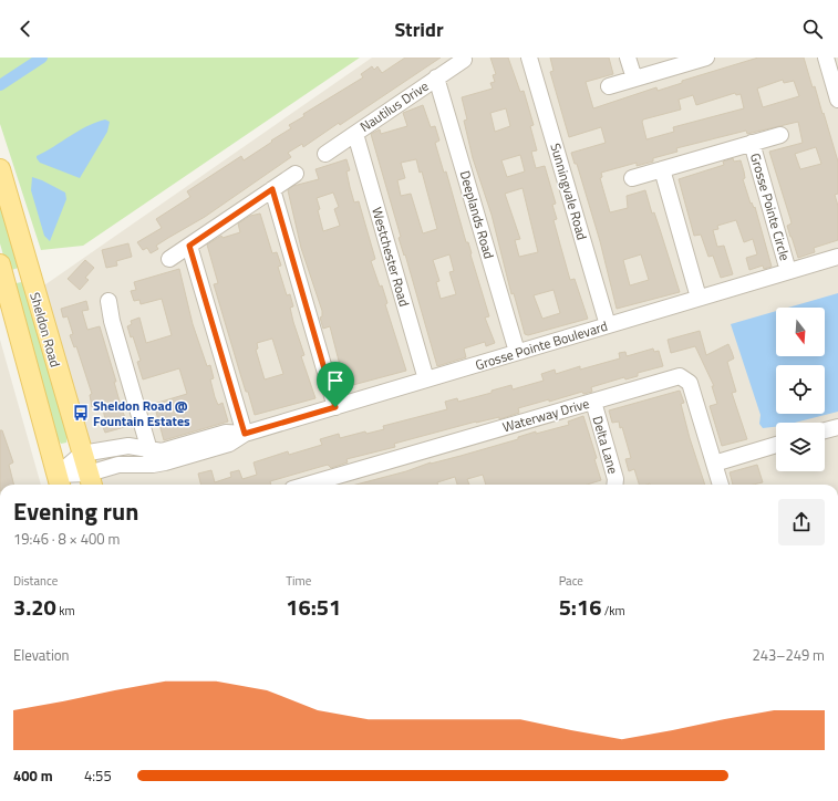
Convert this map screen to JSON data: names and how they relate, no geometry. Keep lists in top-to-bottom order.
{
  "streets": {
    "main road": ["Sheldon Road"],
    "street": [
      "Nautilus Drive",
      "Sunningvale Road",
      "Grosse Pointe Circle",
      "Deeplands Road",
      "Westchester Road",
      "Grosse Pointe Boulevard",
      "Waterway Drive",
      "Delta Lane"
    ]
  },
  "crossings": [
    ["Nautilus Drive", "Deeplands Road"],
    ["Nautilus Drive", "Westchester Road"],
    ["Sunningvale Road", "Grosse Pointe Boulevard"],
    ["Grosse Pointe Circle", "Grosse Pointe Boulevard"],
    ["Deeplands Road", "Grosse Pointe Boulevard"],
    ["Westchester Road", "Grosse Pointe Boulevard"],
    ["Sheldon Road", "Grosse Pointe Boulevard"],
    ["Waterway Drive", "Delta Lane"]
  ],
  "places": {
    "bus stop": ["Sheldon Road @ Fountain Estates"]
  },
  "north": "bottom",
  "page": {
    "header": "Stridr",
    "heading": ["Evening run", "19:46 · 8 × 400 m"],
    "stats": [
      ["Distance", "3.20 km"],
      ["Time", "16:51"],
      ["Pace", "5:16 /km"]
    ],
    "chart": ["Elevation", "243–249 m"],
    "list": [
      {
        "name": "400 m",
        "note": "4:55"
      }
    ]
  }
}
